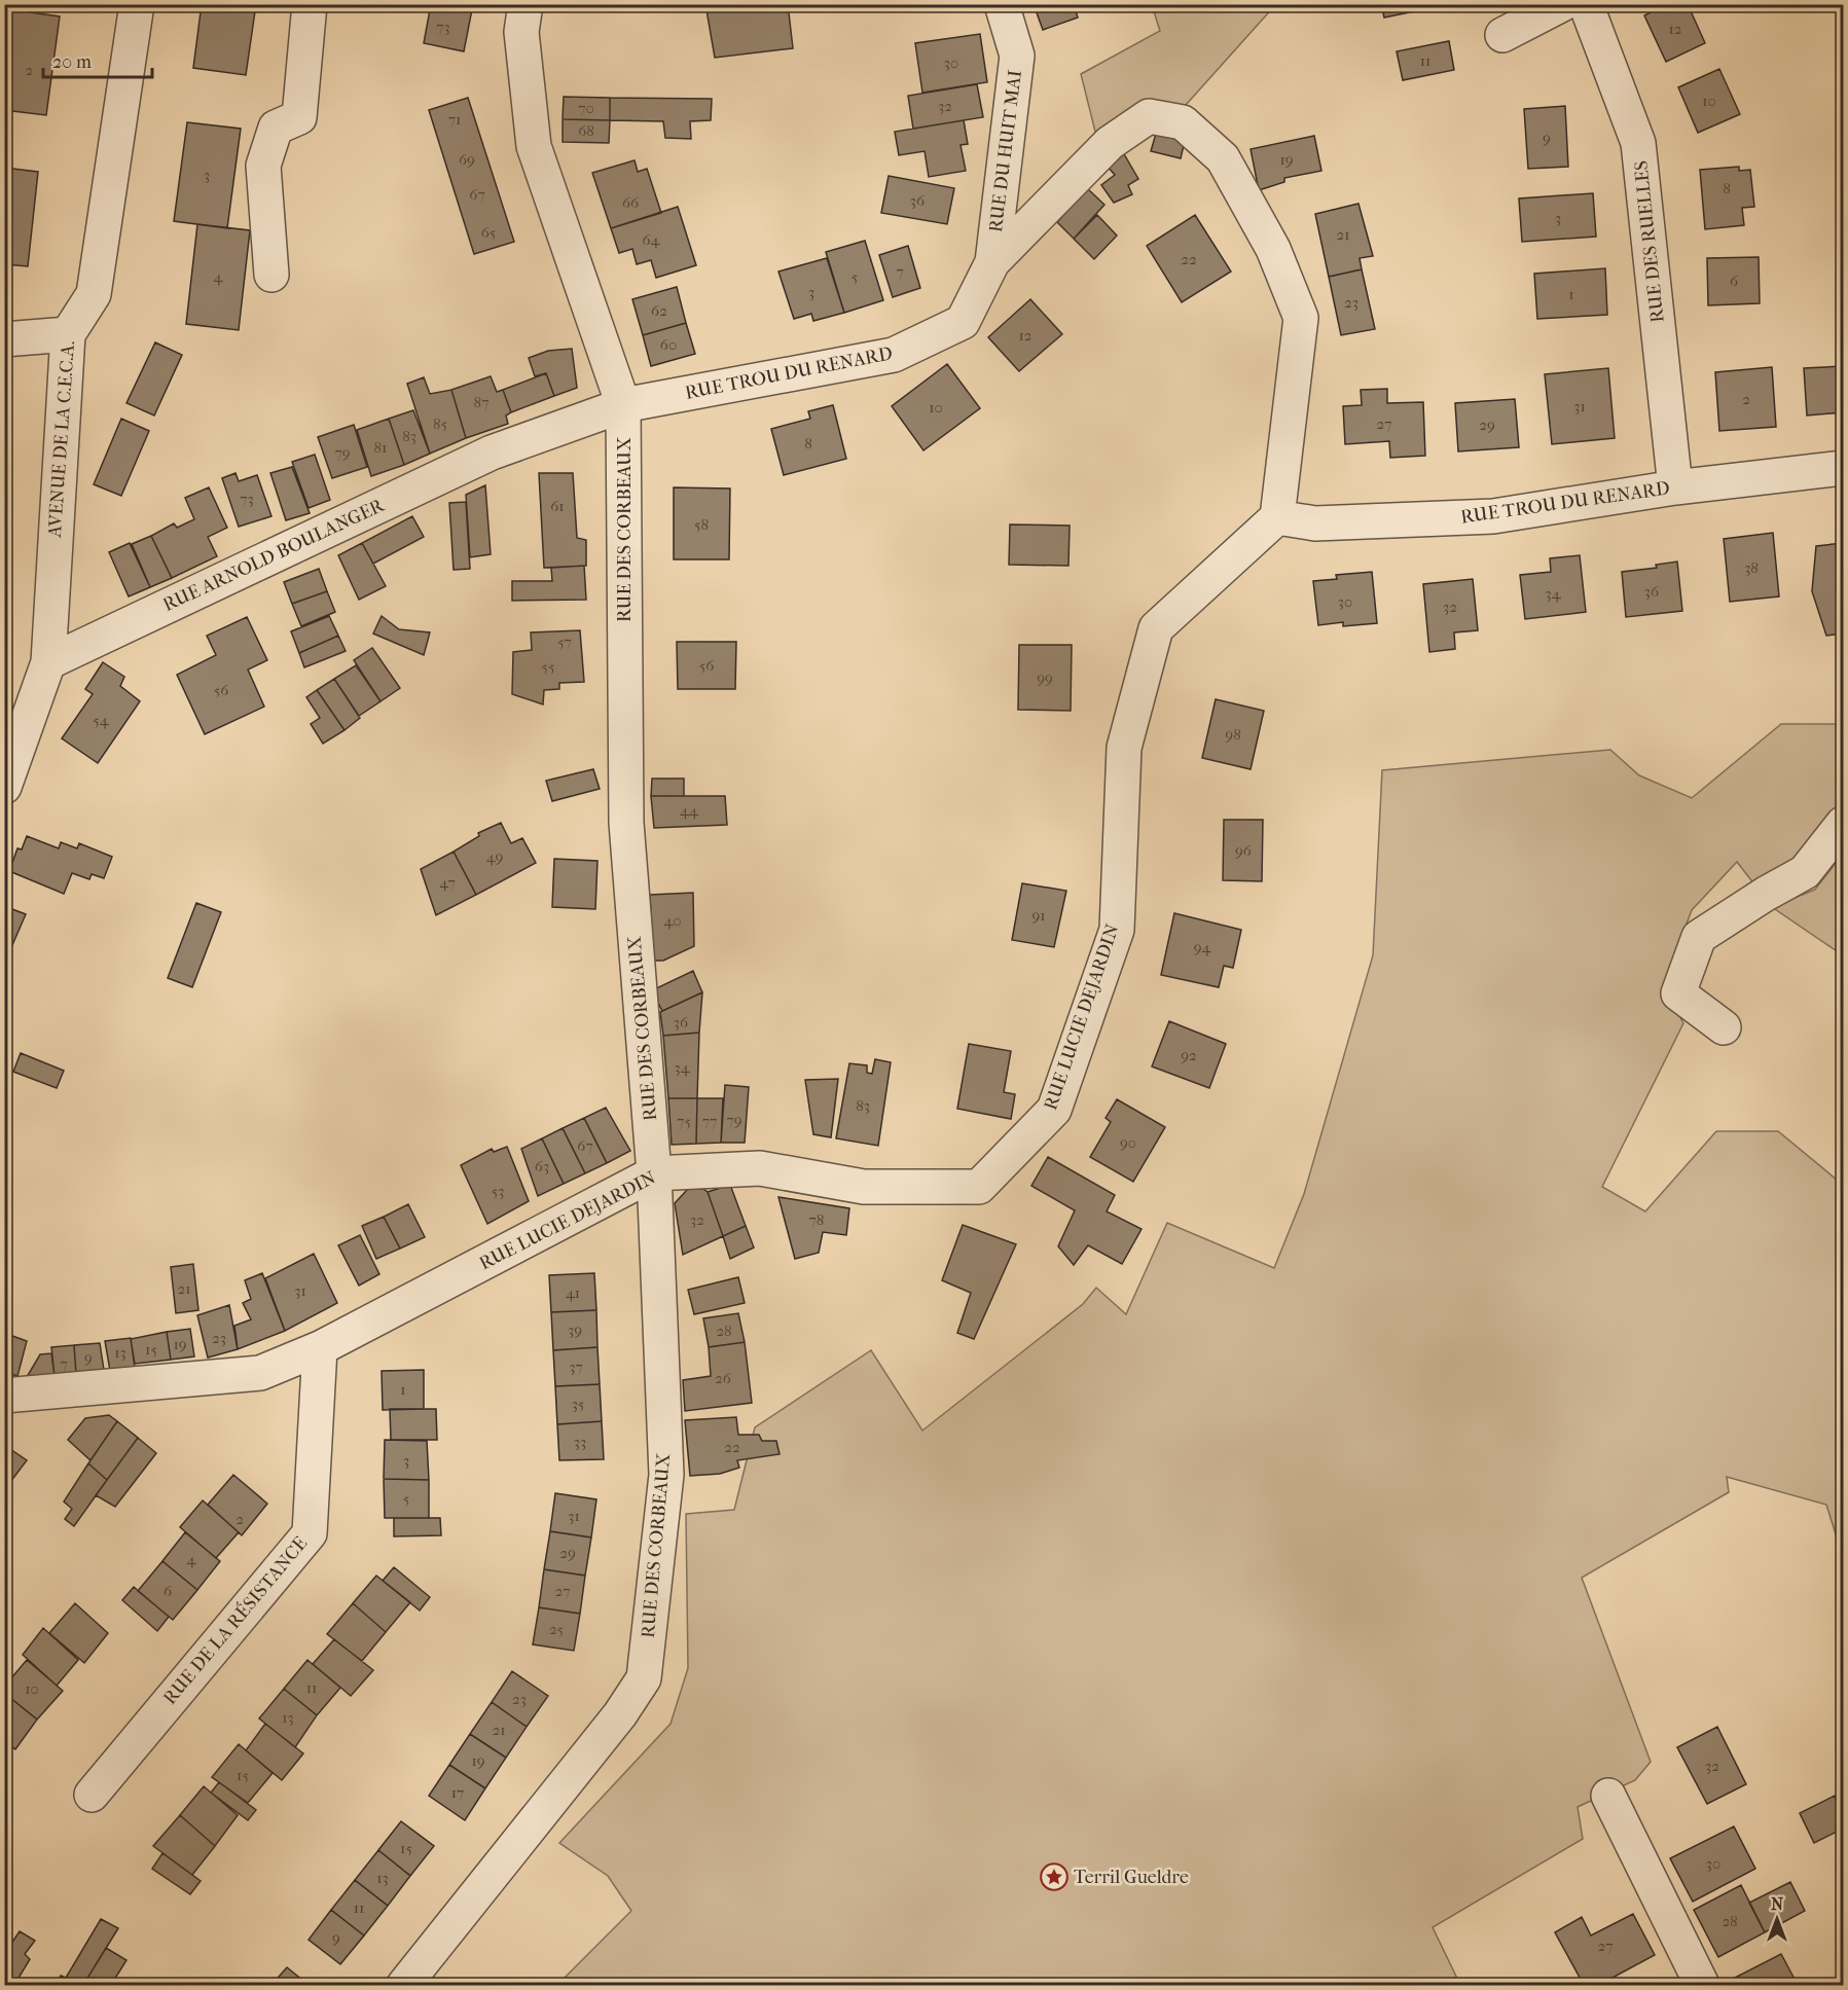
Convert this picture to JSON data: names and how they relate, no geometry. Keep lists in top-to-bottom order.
{
  "streets": {
    "street": [
      "RUE DU HUIT MAI",
      "RUE DES RUELLES",
      "RUE TROU DU RENARD",
      "AVENUE DE LA C.E.C.A.",
      "RUE DES CORBEAUX",
      "RUE ARNOLD BOULANGER",
      "RUE LUCIE DEJARDIN",
      "RUE DE LA RÉSISTANCE"
    ]
  },
  "crossings": [
    ["RUE DU HUIT MAI", "RUE TROU DU RENARD"],
    ["RUE DES RUELLES", "RUE TROU DU RENARD"],
    ["RUE TROU DU RENARD", "RUE DES CORBEAUX"],
    ["RUE TROU DU RENARD", "RUE ARNOLD BOULANGER"],
    ["RUE TROU DU RENARD", "RUE LUCIE DEJARDIN"],
    ["AVENUE DE LA C.E.C.A.", "RUE ARNOLD BOULANGER"],
    ["RUE DES CORBEAUX", "RUE ARNOLD BOULANGER"],
    ["RUE DES CORBEAUX", "RUE LUCIE DEJARDIN"],
    ["RUE LUCIE DEJARDIN", "RUE DE LA RÉSISTANCE"]
  ],
  "places": {
    "place": ["Terril Gueldre"]
  },
  "house_numbers": [
    "73",
    "12",
    "11",
    "30",
    "2",
    "10",
    "32",
    "70",
    "71",
    "68",
    "9",
    "69",
    "19",
    "3",
    "8",
    "67",
    "36",
    "66",
    "3",
    "65",
    "21",
    "64",
    "22",
    "7",
    "4",
    "5",
    "6",
    "3",
    "1",
    "23",
    "62",
    "12",
    "60",
    "2",
    "87",
    "31",
    "10",
    "85",
    "27",
    "29",
    "83",
    "8",
    "81",
    "79",
    "73",
    "61",
    "58",
    "38",
    "36",
    "34",
    "30",
    "32",
    "57",
    "56",
    "55",
    "99",
    "56",
    "54",
    "98",
    "44",
    "96",
    "49",
    "47",
    "91",
    "40",
    "94",
    "36",
    "92",
    "34",
    "83",
    "79",
    "75",
    "77",
    "90",
    "67",
    "63",
    "53",
    "32",
    "78",
    "21",
    "31",
    "41",
    "39",
    "28",
    "23",
    "19",
    "15",
    "13",
    "9",
    "7",
    "37",
    "26",
    "1",
    "35",
    "33",
    "22",
    "3",
    "5",
    "31",
    "2",
    "29",
    "4",
    "6",
    "27",
    "25",
    "11",
    "10",
    "23",
    "13",
    "21",
    "19",
    "32",
    "15",
    "17",
    "15",
    "30",
    "13",
    "11",
    "28",
    "9",
    "27"
  ],
  "scale_bar": "20 m",
  "north": "top"
}
